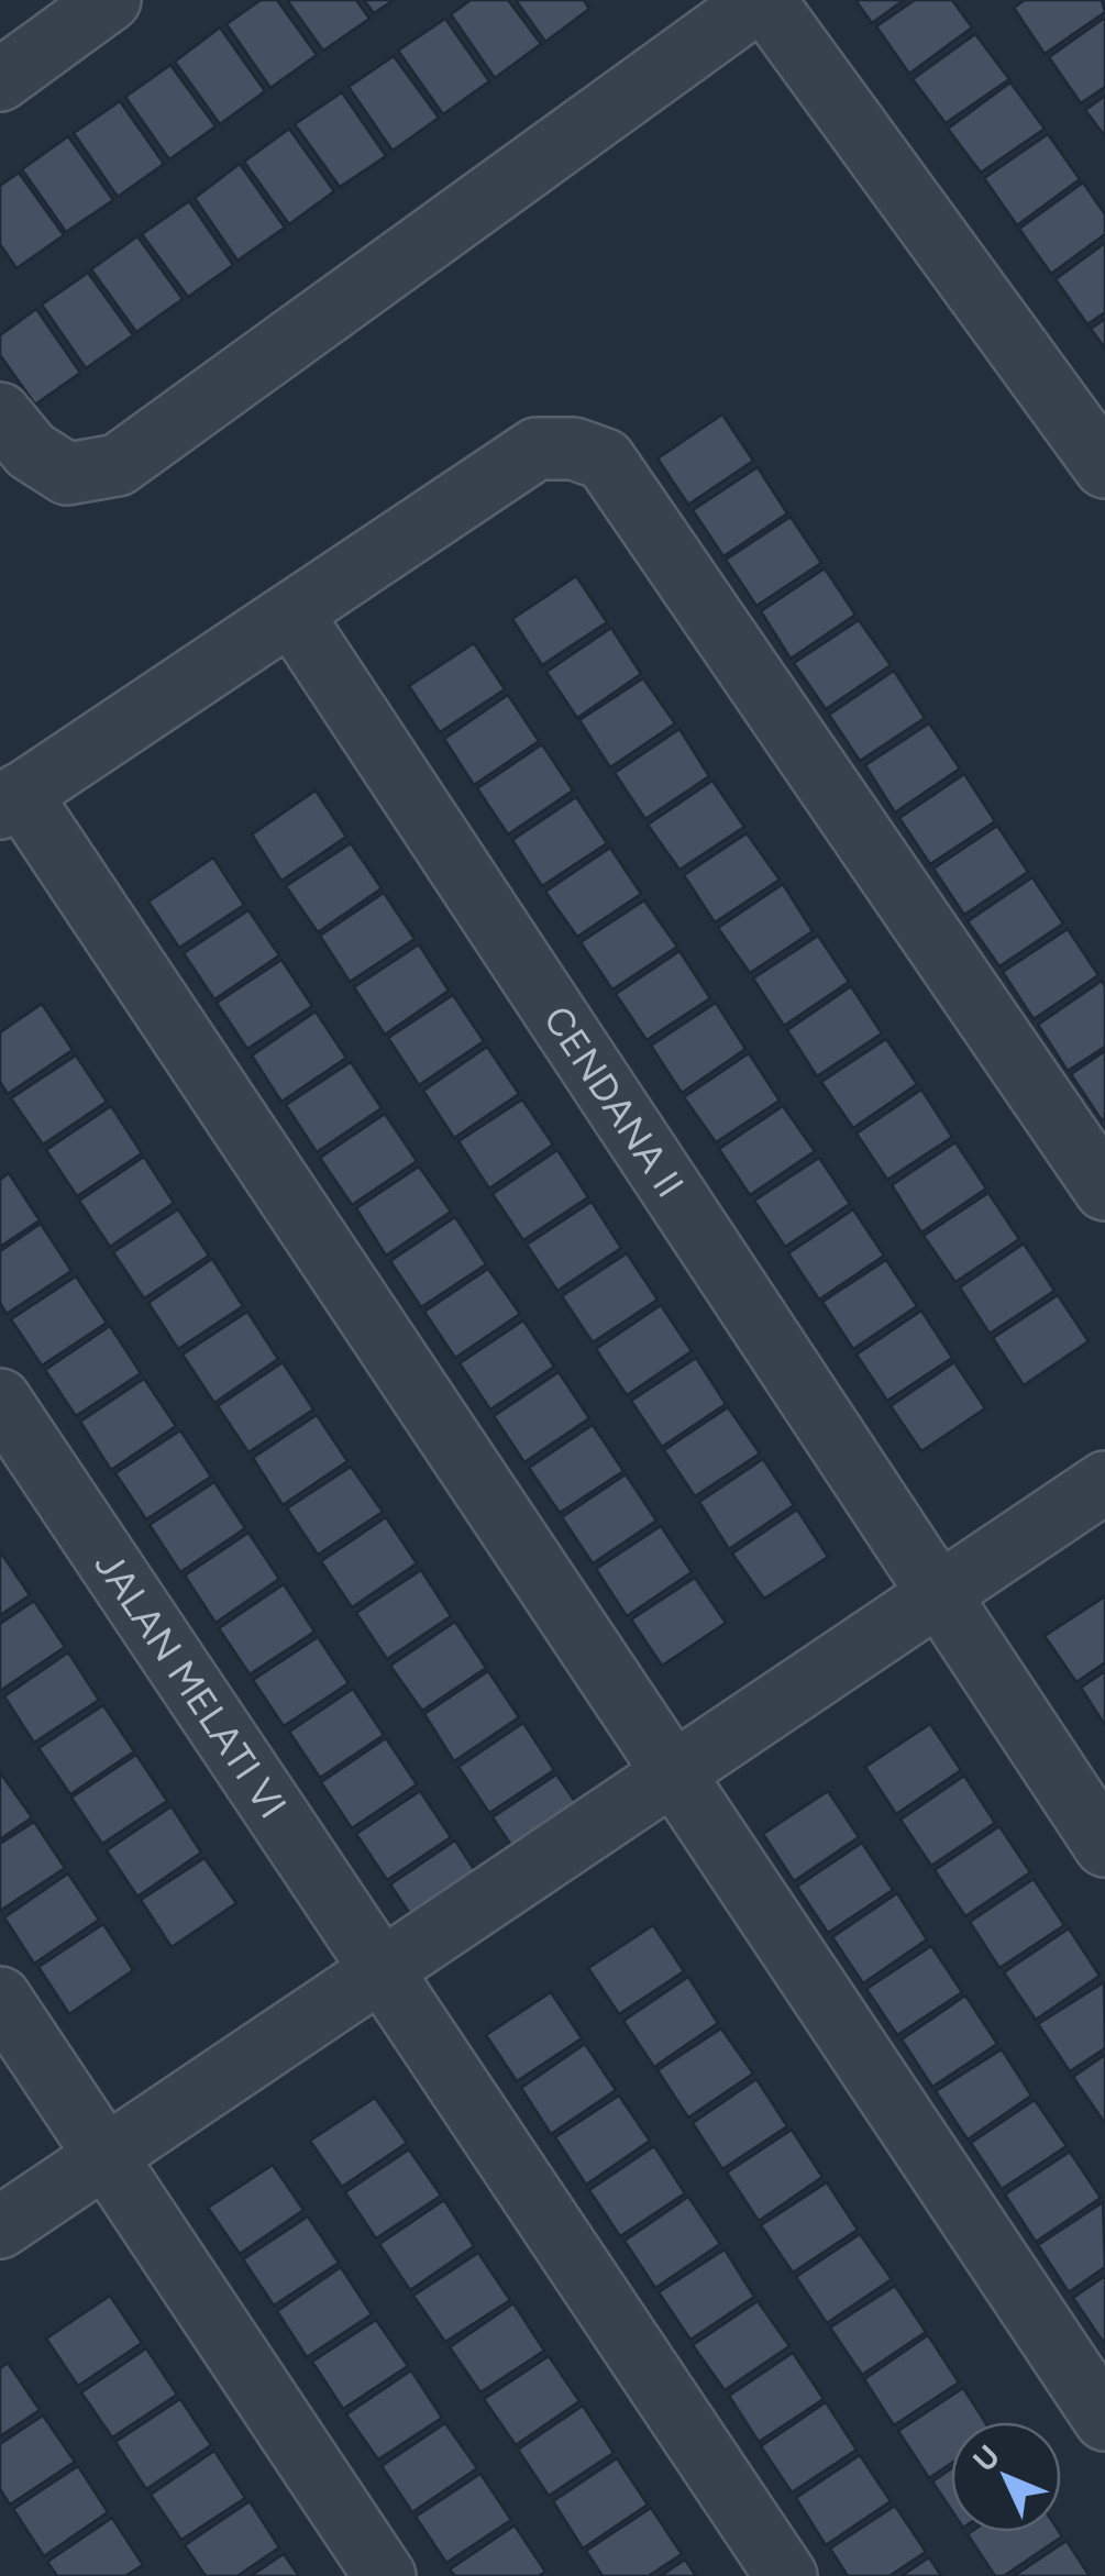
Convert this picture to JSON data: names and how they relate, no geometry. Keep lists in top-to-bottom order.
{
  "streets": {
    "street": ["CENDANA II", "JALAN MELATI VI"]
  },
  "north": "top left"
}
